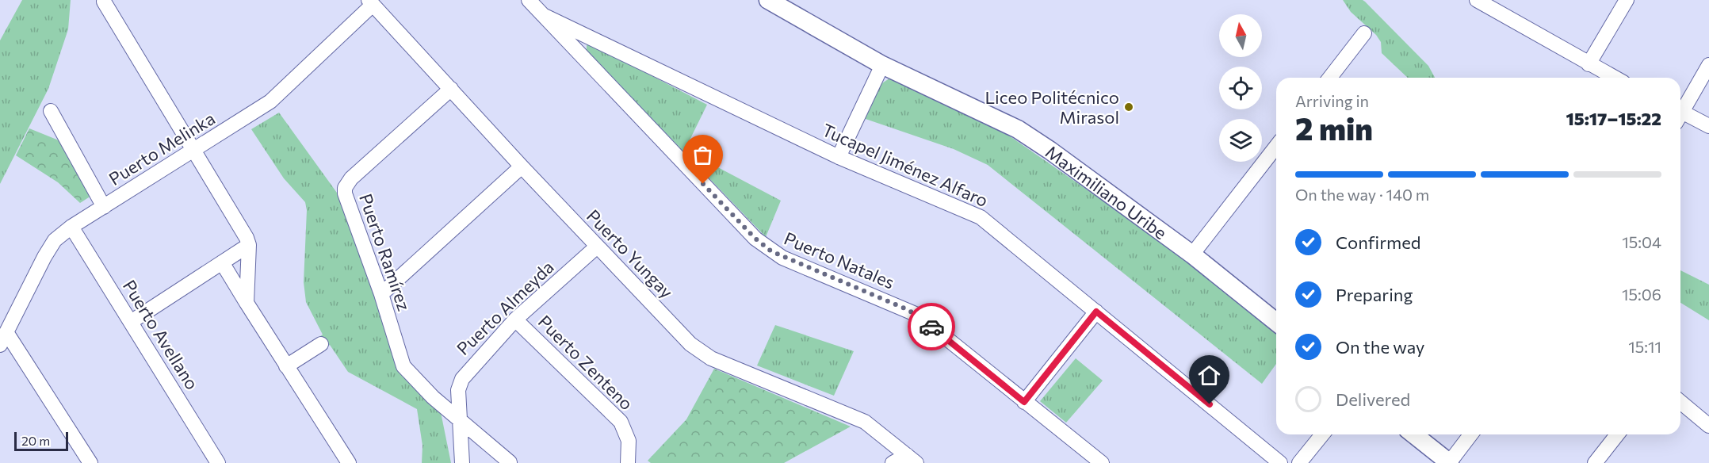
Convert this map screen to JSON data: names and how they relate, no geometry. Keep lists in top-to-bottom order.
{
  "streets": {
    "street": [
      "Puerto Melinka",
      "Tucapel Jiménez Alfaro",
      "Maximiliano Uribe",
      "Puerto Ramírez",
      "Puerto Yungay",
      "Puerto Natales",
      "Puerto Almeyda",
      "Puerto Avellano",
      "Puerto Zenteno"
    ]
  },
  "crossings": [
    ["Puerto Melinka", "Puerto Yungay"],
    ["Puerto Melinka", "Puerto Avellano"],
    ["Tucapel Jiménez Alfaro", "Puerto Natales"],
    ["Puerto Ramírez", "Puerto Yungay"],
    ["Puerto Ramírez", "Puerto Almeyda"],
    ["Puerto Yungay", "Puerto Almeyda"],
    ["Puerto Almeyda", "Puerto Zenteno"]
  ],
  "places": ["Liceo Politécnico Mirasol"],
  "scale_bar": "20 m",
  "north": "top",
  "page": {
    "heading": ["2 min", "Arriving in", "15:17–15:22"],
    "bar": "On the way · 140 m",
    "list": [
      ["Confirmed", "15:04"],
      ["Preparing", "15:06"],
      ["On the way", "15:11"],
      "Delivered"
    ],
    "scale": "20 m"
  }
}
